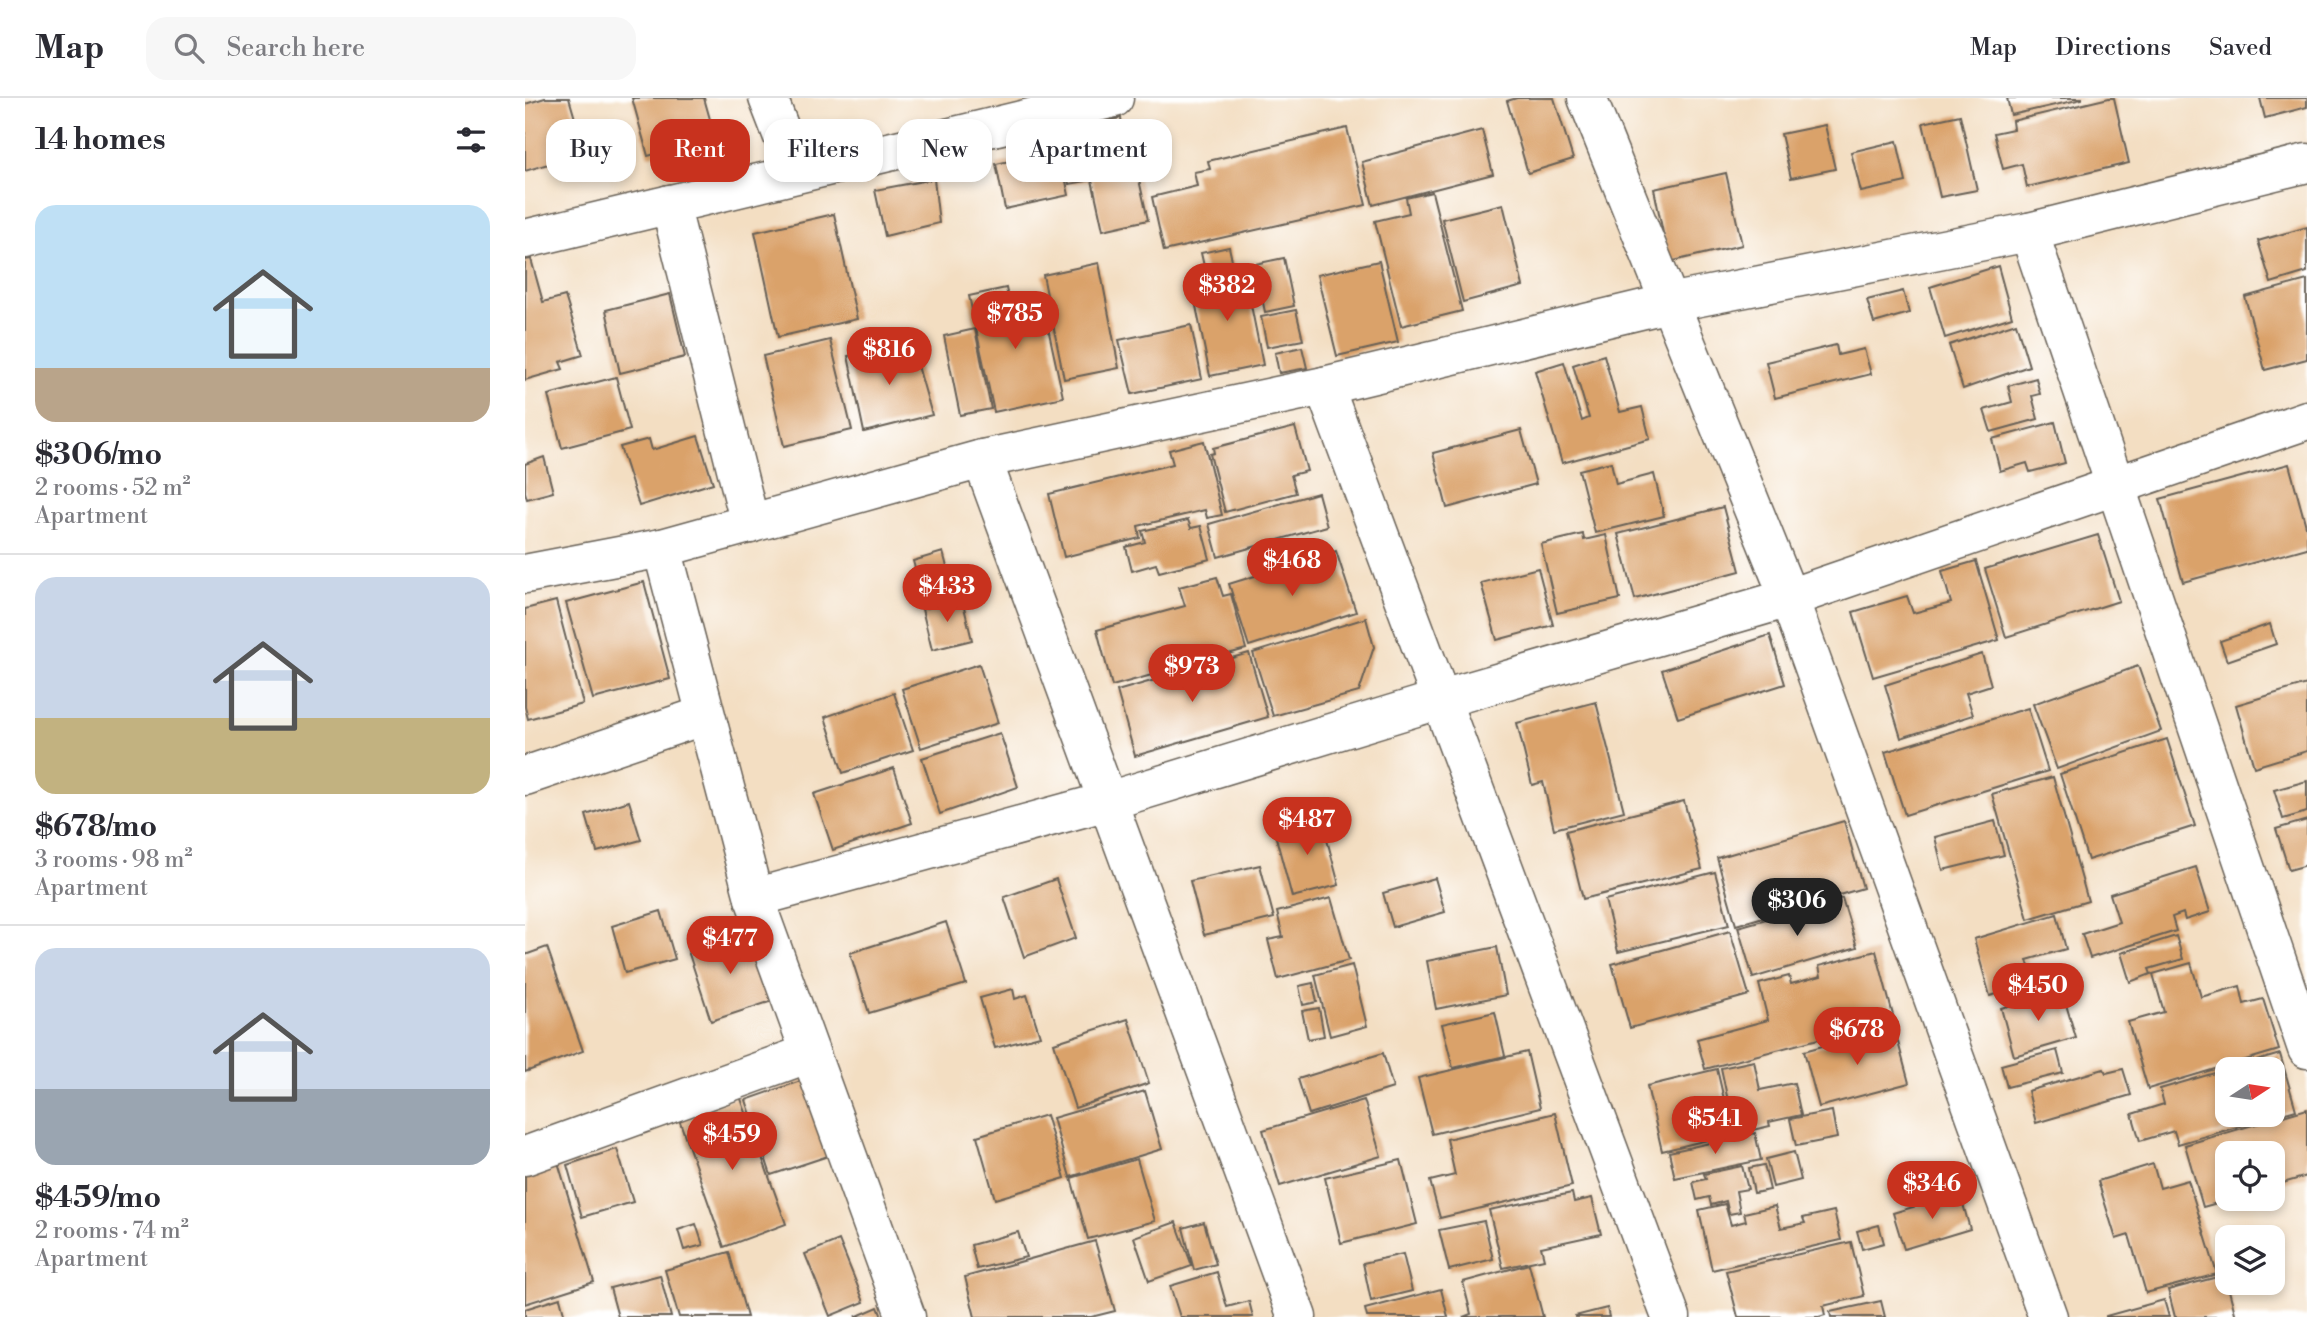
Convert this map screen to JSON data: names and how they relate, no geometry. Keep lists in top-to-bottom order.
{
  "north": "right",
  "page": {
    "header": "Map",
    "search": "Search here",
    "nav": ["Map", "Directions", "Saved"],
    "heading": "14 homes",
    "chip": [
      "Buy",
      "Rent",
      "Filters",
      "New",
      "Apartment"
    ],
    "list": [
      {
        "name": "$306/mo",
        "note": "2 rooms · 52 m² · Apartment"
      },
      {
        "name": "$678/mo",
        "note": "3 rooms · 98 m² · Apartment"
      },
      {
        "name": "$459/mo",
        "note": "2 rooms · 74 m² · Apartment"
      }
    ],
    "price": [
      "$382",
      "$785",
      "$816",
      "$468",
      "$433",
      "$973",
      "$487",
      "$306",
      "$477",
      "$450",
      "$678",
      "$541",
      "$459",
      "$346"
    ]
  }
}
